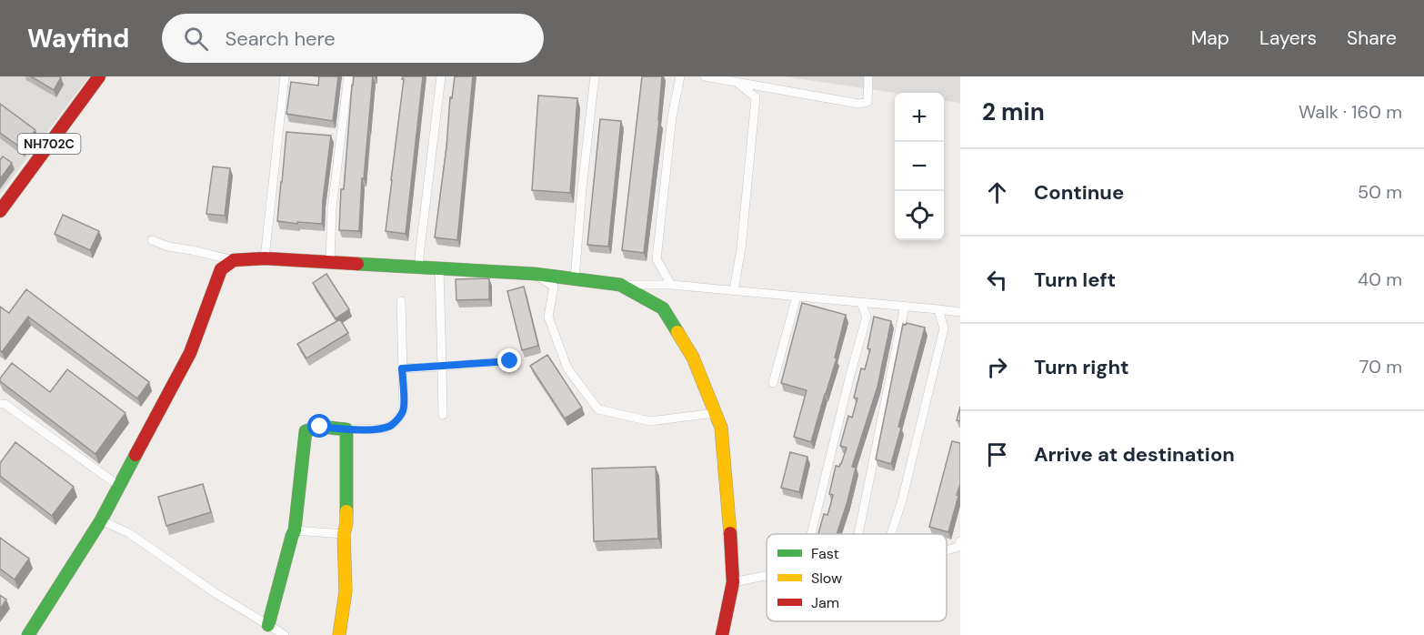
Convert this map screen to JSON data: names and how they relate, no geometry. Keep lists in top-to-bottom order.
{
  "streets": {
    "main road": ["NH702C"]
  },
  "legend": ["Fast", "Slow", "Jam"],
  "page": {
    "header": "Wayfind",
    "search": "Search here",
    "nav": ["Map", "Layers", "Share"],
    "heading": ["2 min", "Walk · 160 m"],
    "map_buttons": ["+", "−"],
    "list": [
      ["Continue", "50 m"],
      ["Turn left", "40 m"],
      ["Turn right", "70 m"],
      "Arrive at destination"
    ]
  }
}
